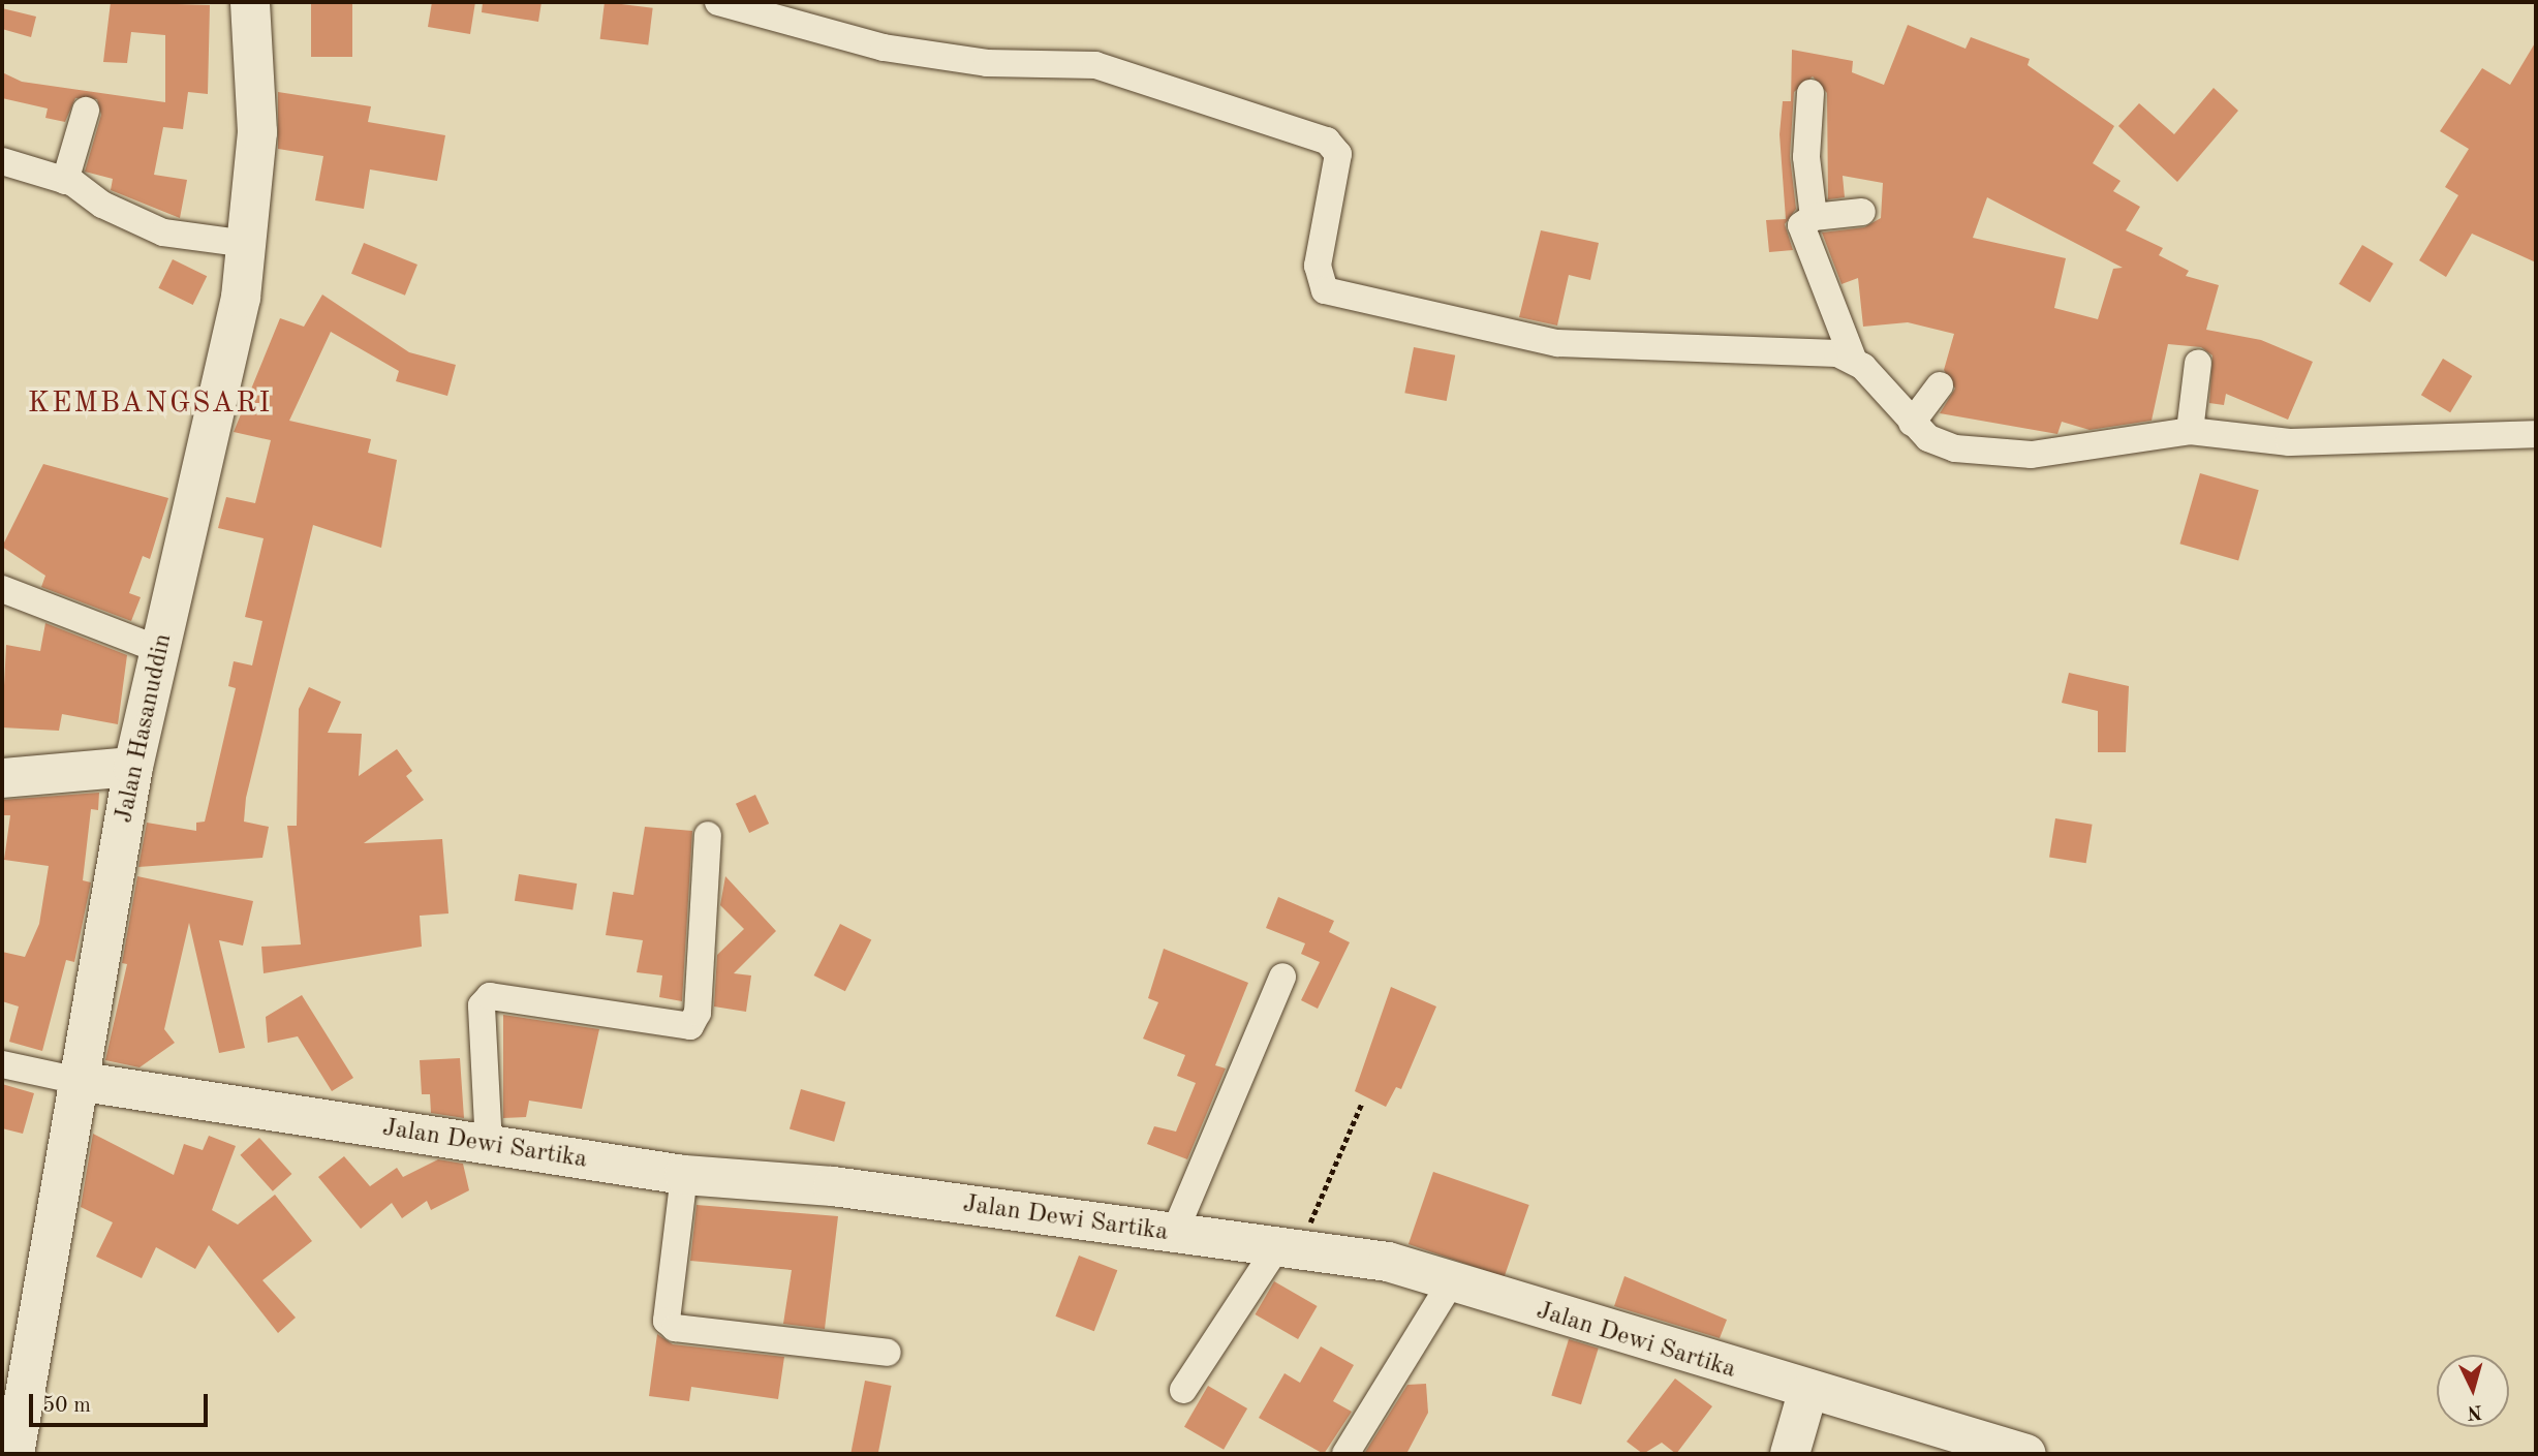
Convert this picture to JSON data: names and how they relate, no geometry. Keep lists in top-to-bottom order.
{
  "streets": {
    "street": ["Jalan Hasanuddin", "Jalan Dewi Sartika"]
  },
  "crossings": [
    ["Jalan Hasanuddin", "Jalan Dewi Sartika"]
  ],
  "districts": ["KEMBANGSARI"],
  "scale_bar": "50 m",
  "north": "bottom"
}
